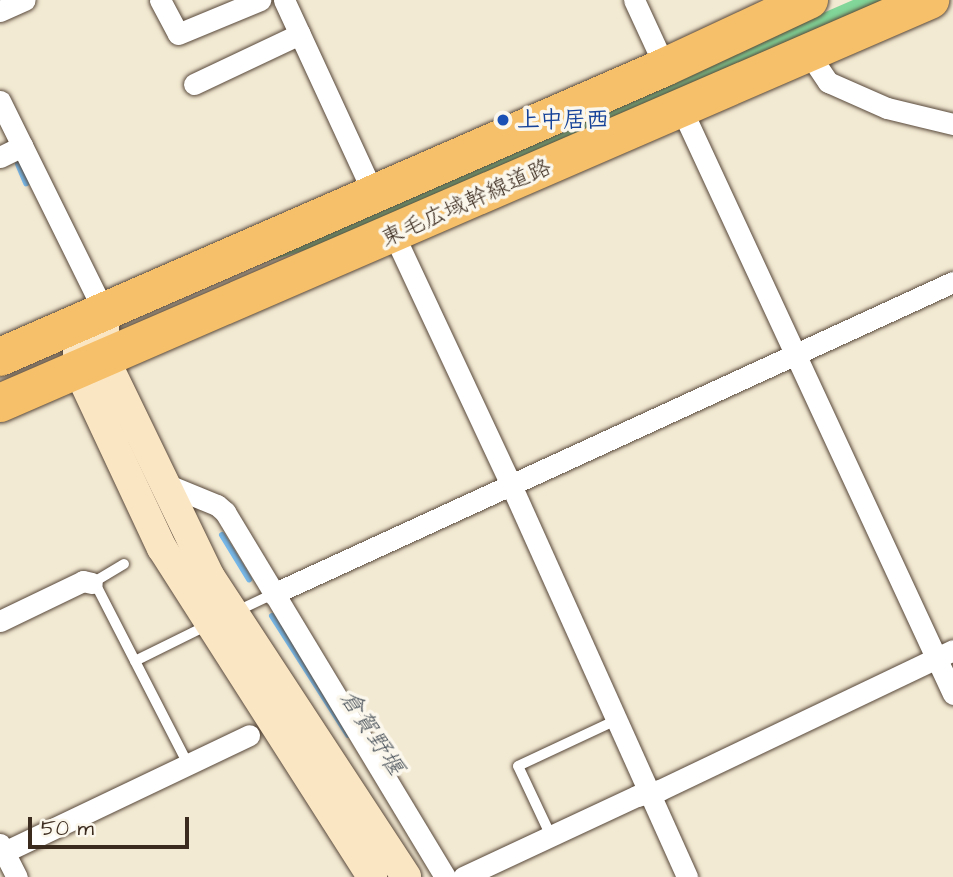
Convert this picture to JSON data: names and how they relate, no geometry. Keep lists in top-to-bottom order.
{
  "streets": {
    "highway": ["東毛広域幹線道路"]
  },
  "water": ["倉賀野堰"],
  "places": ["上中居西"],
  "scale_bar": "50 m"
}
